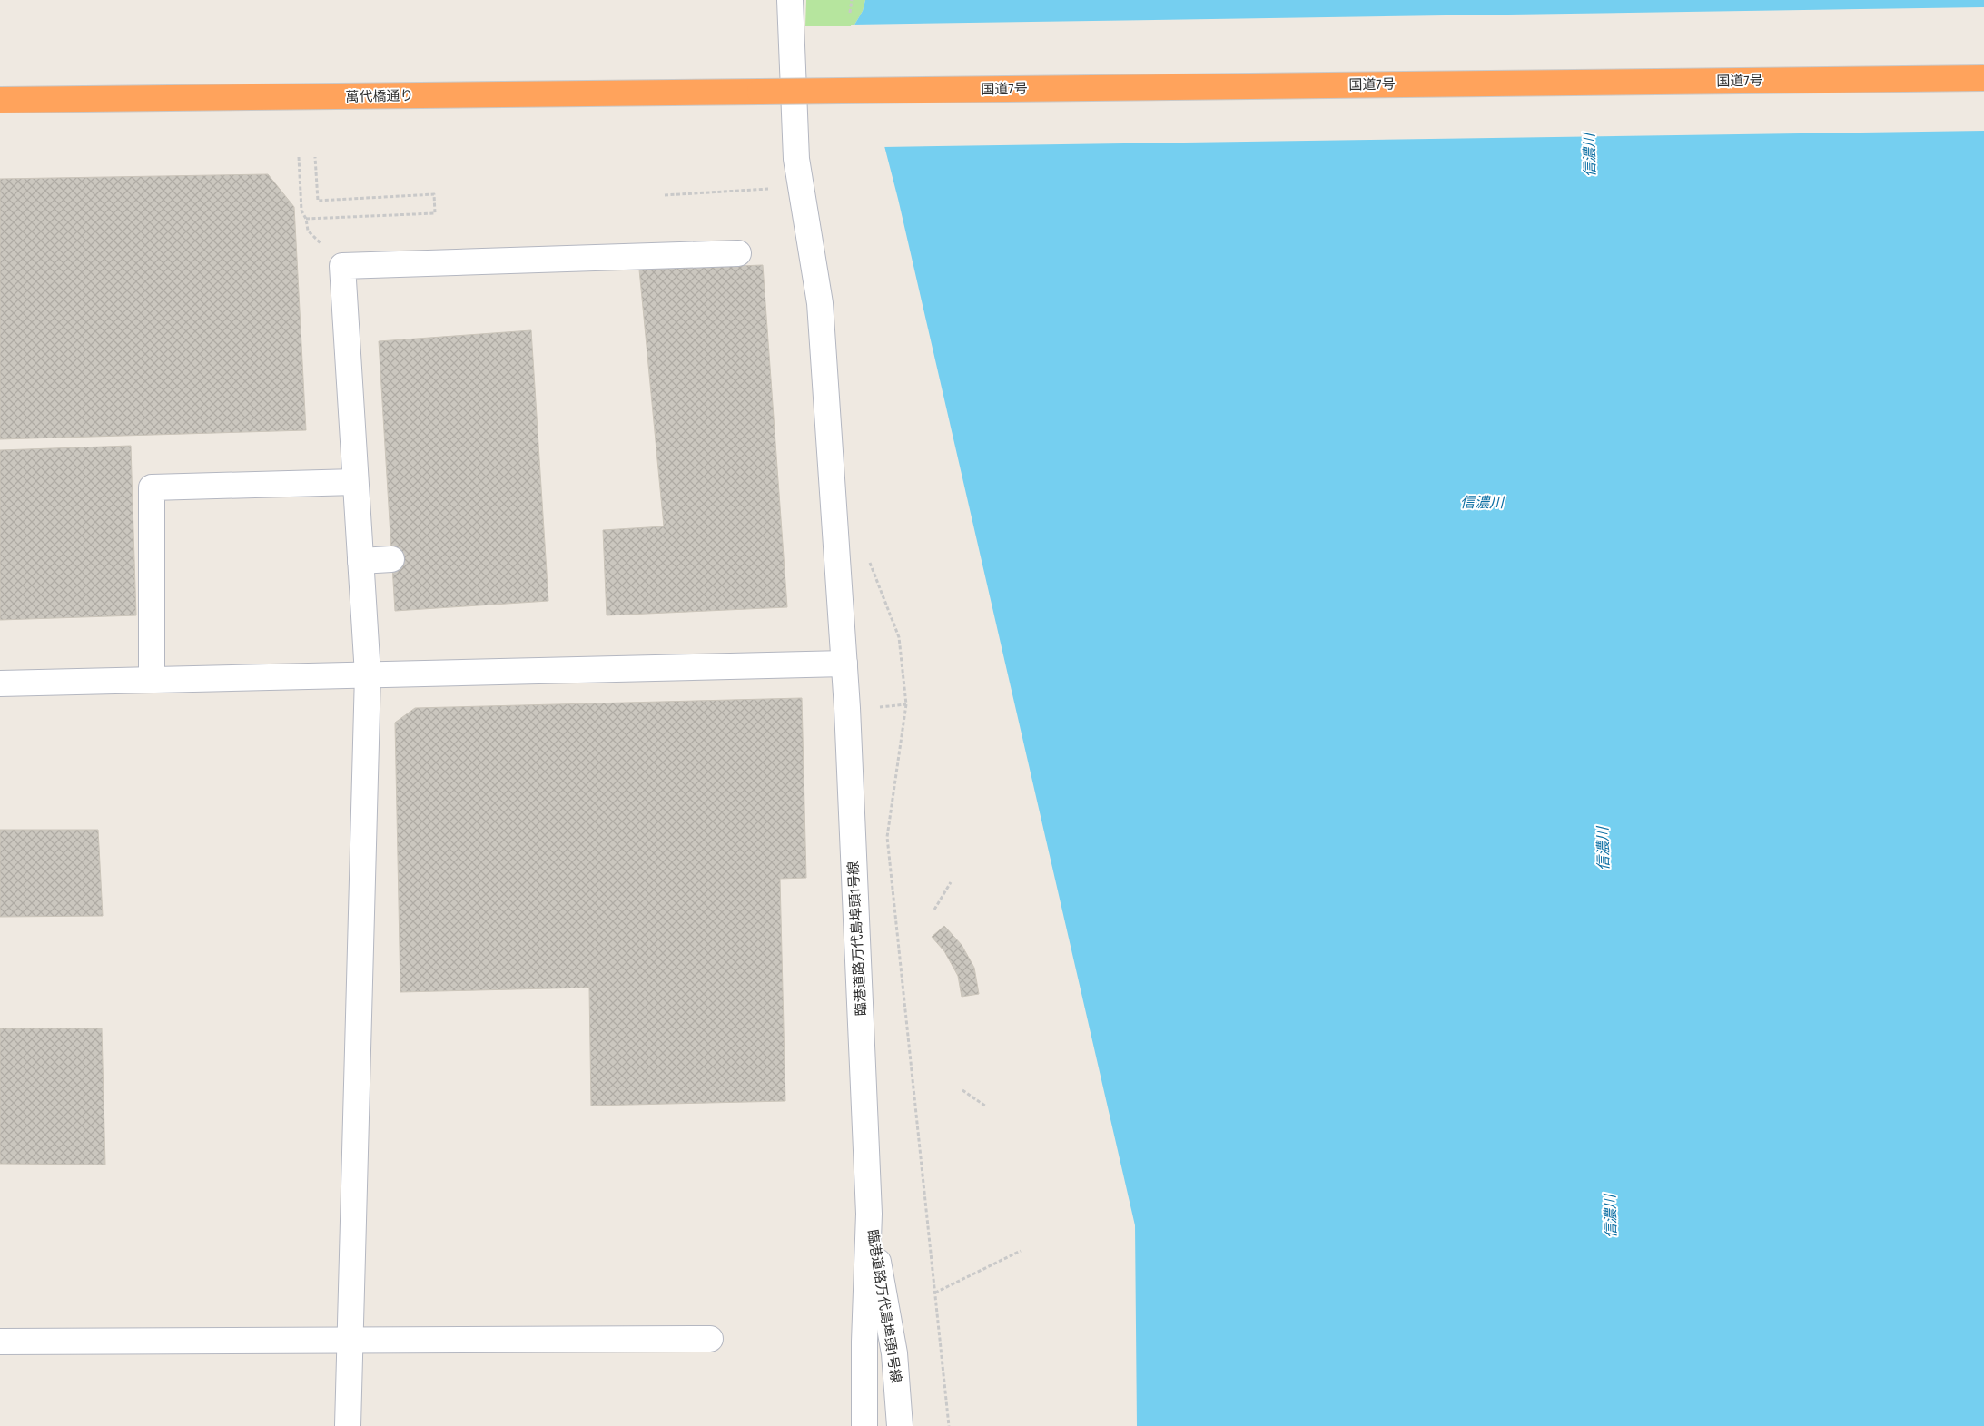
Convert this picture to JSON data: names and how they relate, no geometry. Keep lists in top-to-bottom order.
{
  "streets": {
    "highway": ["国道7号", "萬代橋通り"],
    "street": ["臨港道路万代島埠頭1号線"]
  },
  "crossings": [
    ["国道7号", "萬代橋通り"]
  ],
  "water": ["信濃川"]
}
